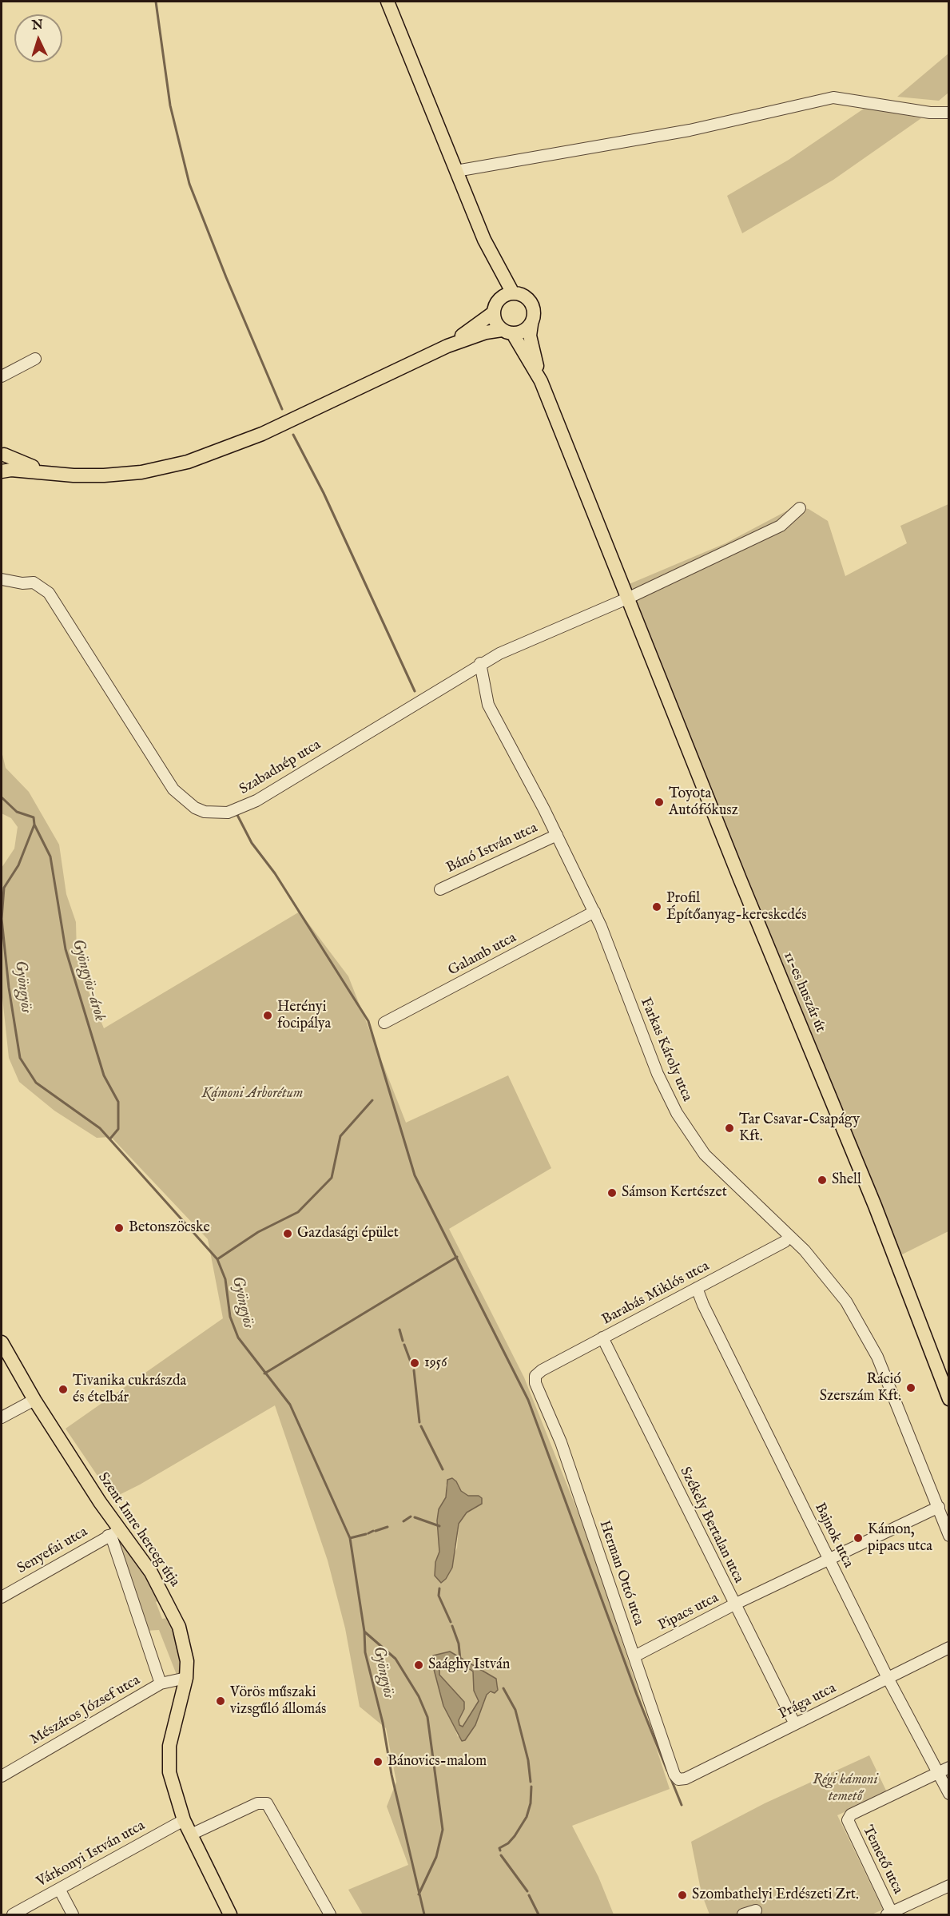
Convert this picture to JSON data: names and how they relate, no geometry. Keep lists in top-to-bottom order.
{
  "streets": {
    "main road": ["11-es huszár út", "Szent Imre herceg útja"],
    "street": [
      "Szabadnép utca",
      "Bánó István utca",
      "Galamb utca",
      "Farkas Károly utca",
      "Barabás Miklós utca",
      "Székely Bertalan utca",
      "Bajnok utca",
      "Senyefai utca",
      "Herman Ottó utca",
      "Pipacs utca",
      "Prága utca",
      "Mészáros József utca",
      "Várkonyi István utca",
      "Temető utca"
    ]
  },
  "crossings": [
    ["Szabadnép utca", "11-es huszár út"],
    ["Szabadnép utca", "Farkas Károly utca"],
    ["Bánó István utca", "Farkas Károly utca"],
    ["Galamb utca", "Farkas Károly utca"],
    ["Farkas Károly utca", "Barabás Miklós utca"],
    ["Farkas Károly utca", "Pipacs utca"],
    ["Barabás Miklós utca", "Székely Bertalan utca"],
    ["Barabás Miklós utca", "Bajnok utca"],
    ["Barabás Miklós utca", "Herman Ottó utca"],
    ["Székely Bertalan utca", "Pipacs utca"],
    ["Székely Bertalan utca", "Prága utca"],
    ["Szent Imre herceg útja", "Senyefai utca"],
    ["Szent Imre herceg útja", "Mészáros József utca"],
    ["Szent Imre herceg útja", "Várkonyi István utca"],
    ["Bajnok utca", "Pipacs utca"],
    ["Bajnok utca", "Prága utca"],
    ["Bajnok utca", "Temető utca"],
    ["Herman Ottó utca", "Pipacs utca"],
    ["Herman Ottó utca", "Prága utca"]
  ],
  "water": ["Gyöngyös-árok", "Gyöngyös"],
  "parks": ["Kámoni Arborétum", "Régi kámoni temető"],
  "places": [
    "Toyota Autófókusz",
    "Profil Építőanyag-kereskedés",
    "Herényi focipálya",
    "Tar Csavar-Csapágy Kft.",
    "Shell",
    "Sámson Kertészet",
    "Betonszöcske",
    "Gazdasági épület",
    "1956",
    "Ráció Szerszám Kft.",
    "Tivanika cukrászda és ételbár",
    "Kámon, pipacs utca",
    "Saághy István",
    "Vörös műszaki vizsgűló állomás",
    "Bánovics-malom",
    "Szombathelyi Erdészeti Zrt."
  ],
  "north": "top"
}
